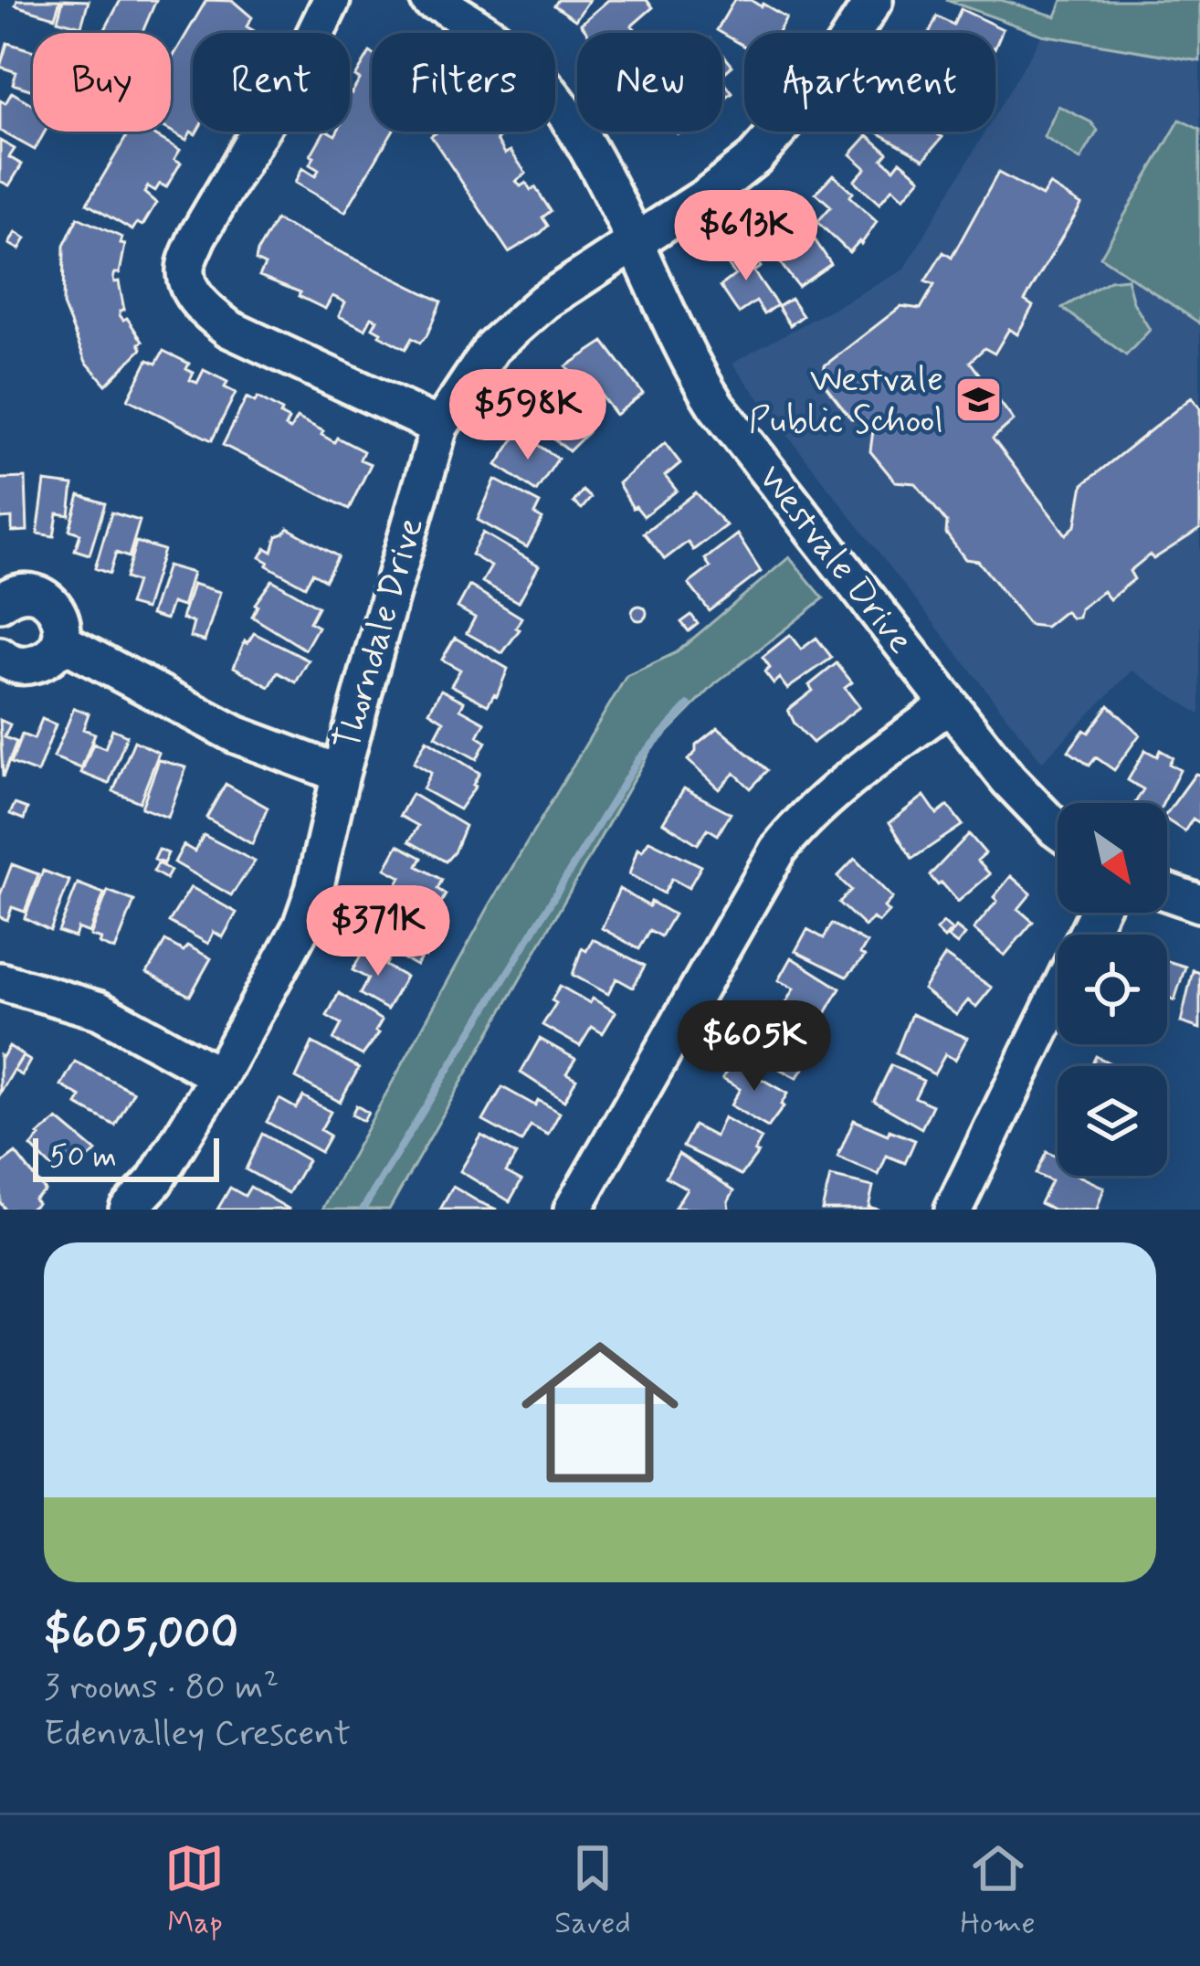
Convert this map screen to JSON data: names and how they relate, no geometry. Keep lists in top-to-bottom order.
{
  "streets": {
    "street": ["Westvale Drive", "Thorndale Drive"]
  },
  "crossings": [
    ["Westvale Drive", "Thorndale Drive"]
  ],
  "places": {
    "school or university": ["Westvale Public School"]
  },
  "scale_bar": "50 m",
  "north": "bottom right",
  "page": {
    "chip": [
      "Buy",
      "Rent",
      "Filters",
      "New",
      "Apartment"
    ],
    "price": [
      "$613K",
      "$598K",
      "$371K",
      "$605K"
    ],
    "scale": "50 m",
    "list": [
      {
        "name": "$605,000",
        "note": "3 rooms · 80 m² · Edenvalley Crescent"
      }
    ],
    "tabs": ["Map", "Saved", "Home"]
  }
}
